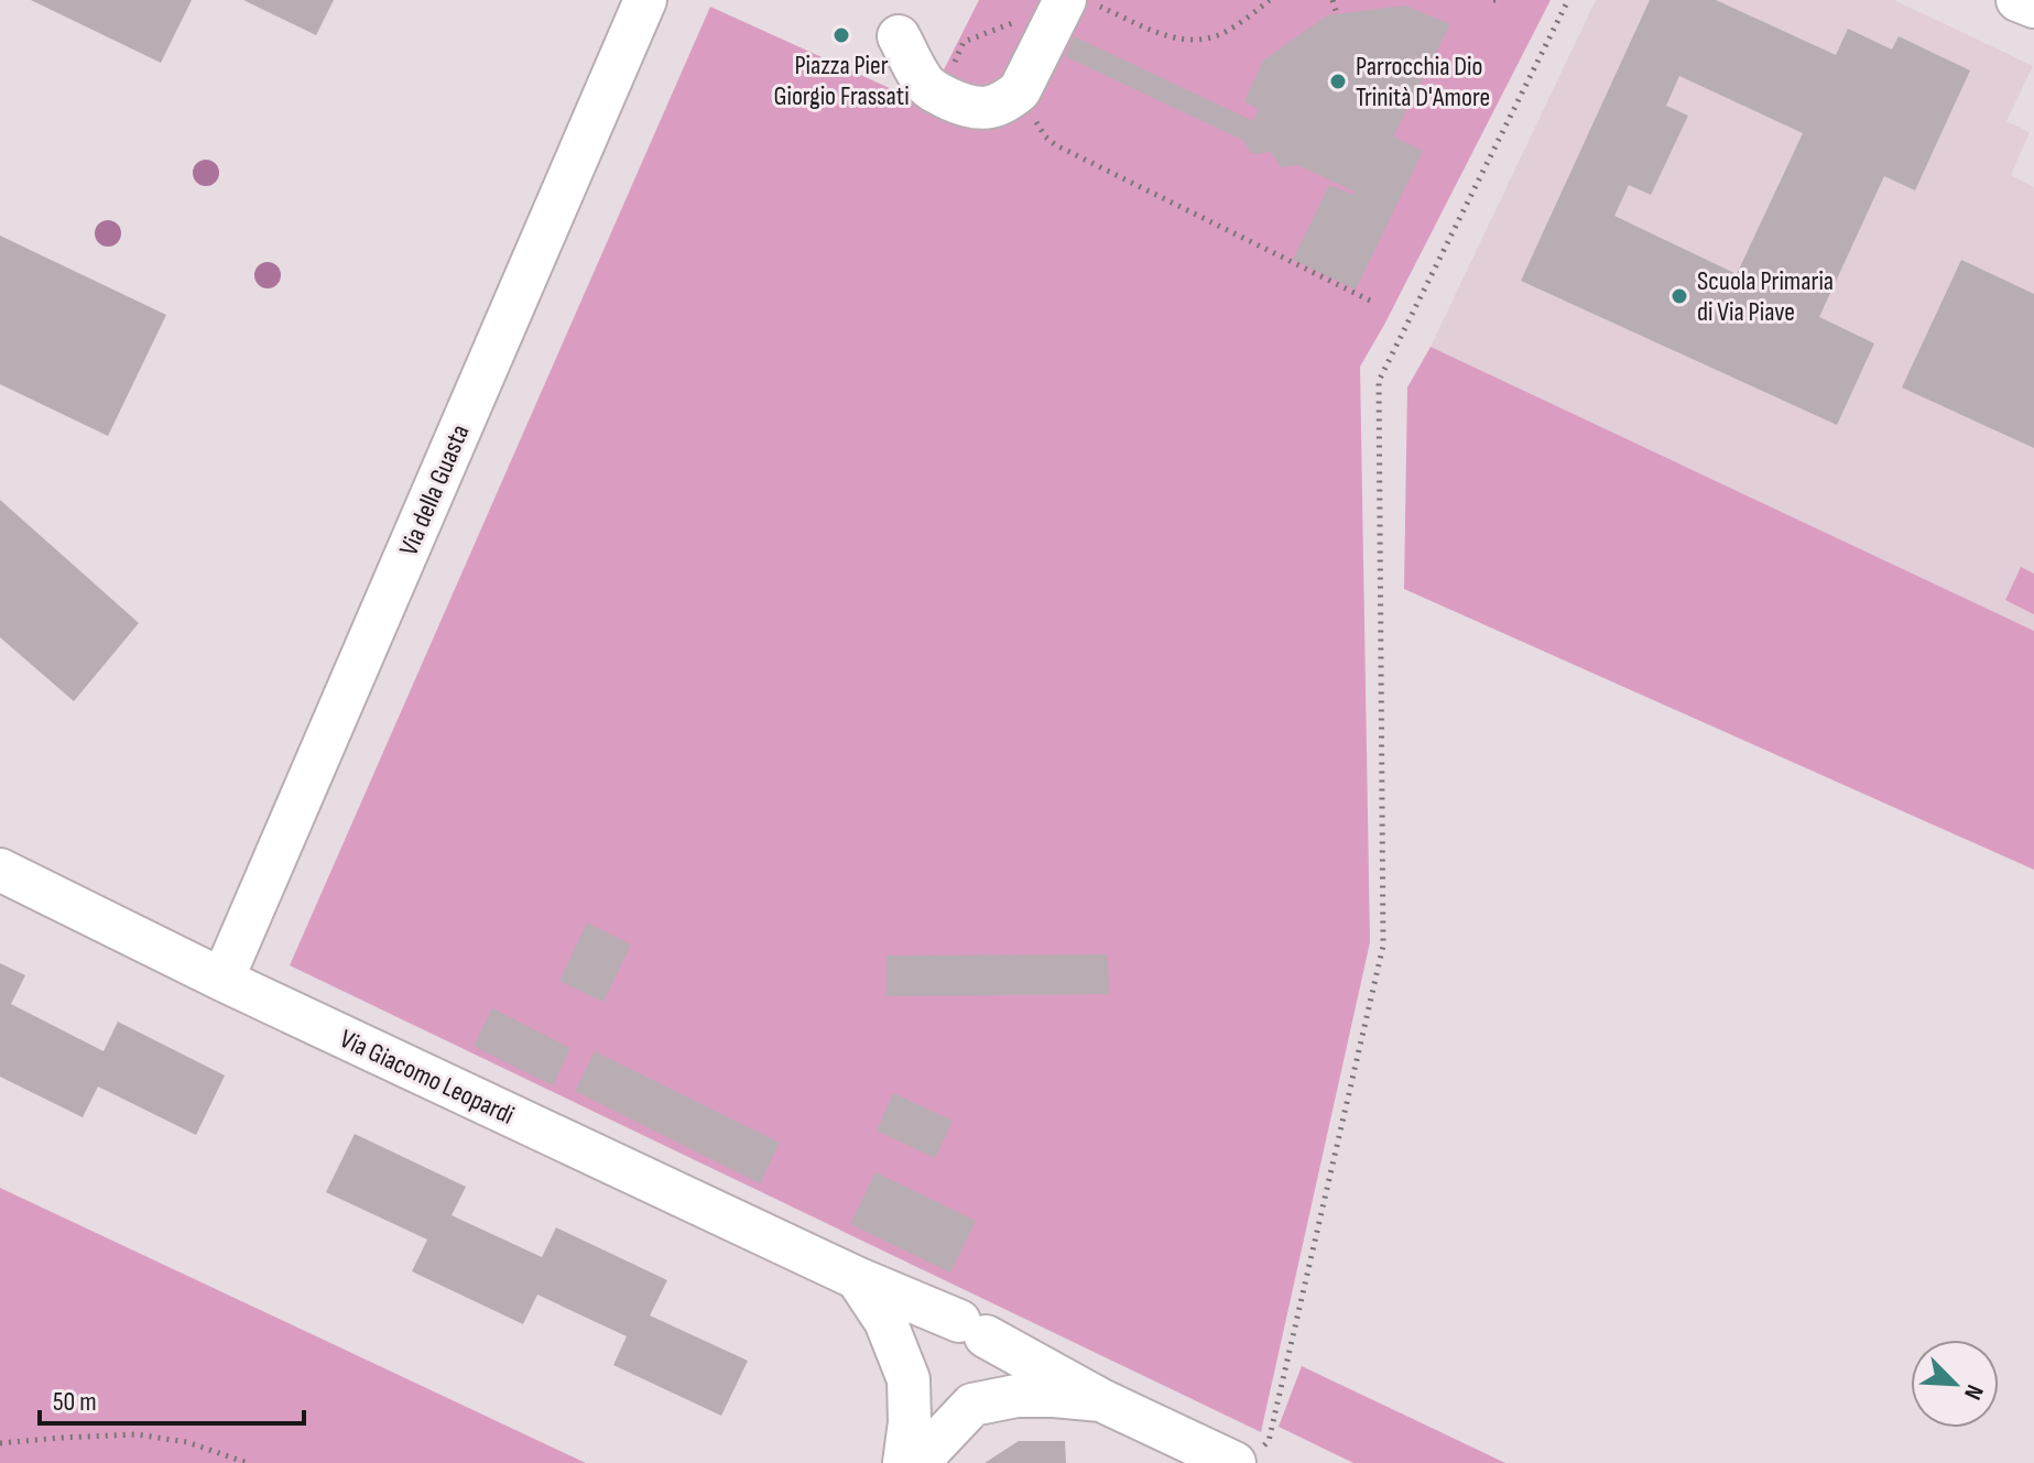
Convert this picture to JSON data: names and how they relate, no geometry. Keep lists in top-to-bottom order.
{
  "streets": {
    "street": ["Via della Guasta", "Via Giacomo Leopardi"]
  },
  "crossings": [
    ["Via della Guasta", "Via Giacomo Leopardi"]
  ],
  "places": ["Piazza Pier Giorgio Frassati", "Parrocchia Dio Trinità D'Amore", "Scuola Primaria di Via Piave"],
  "scale_bar": "50 m",
  "north": "bottom right"
}
